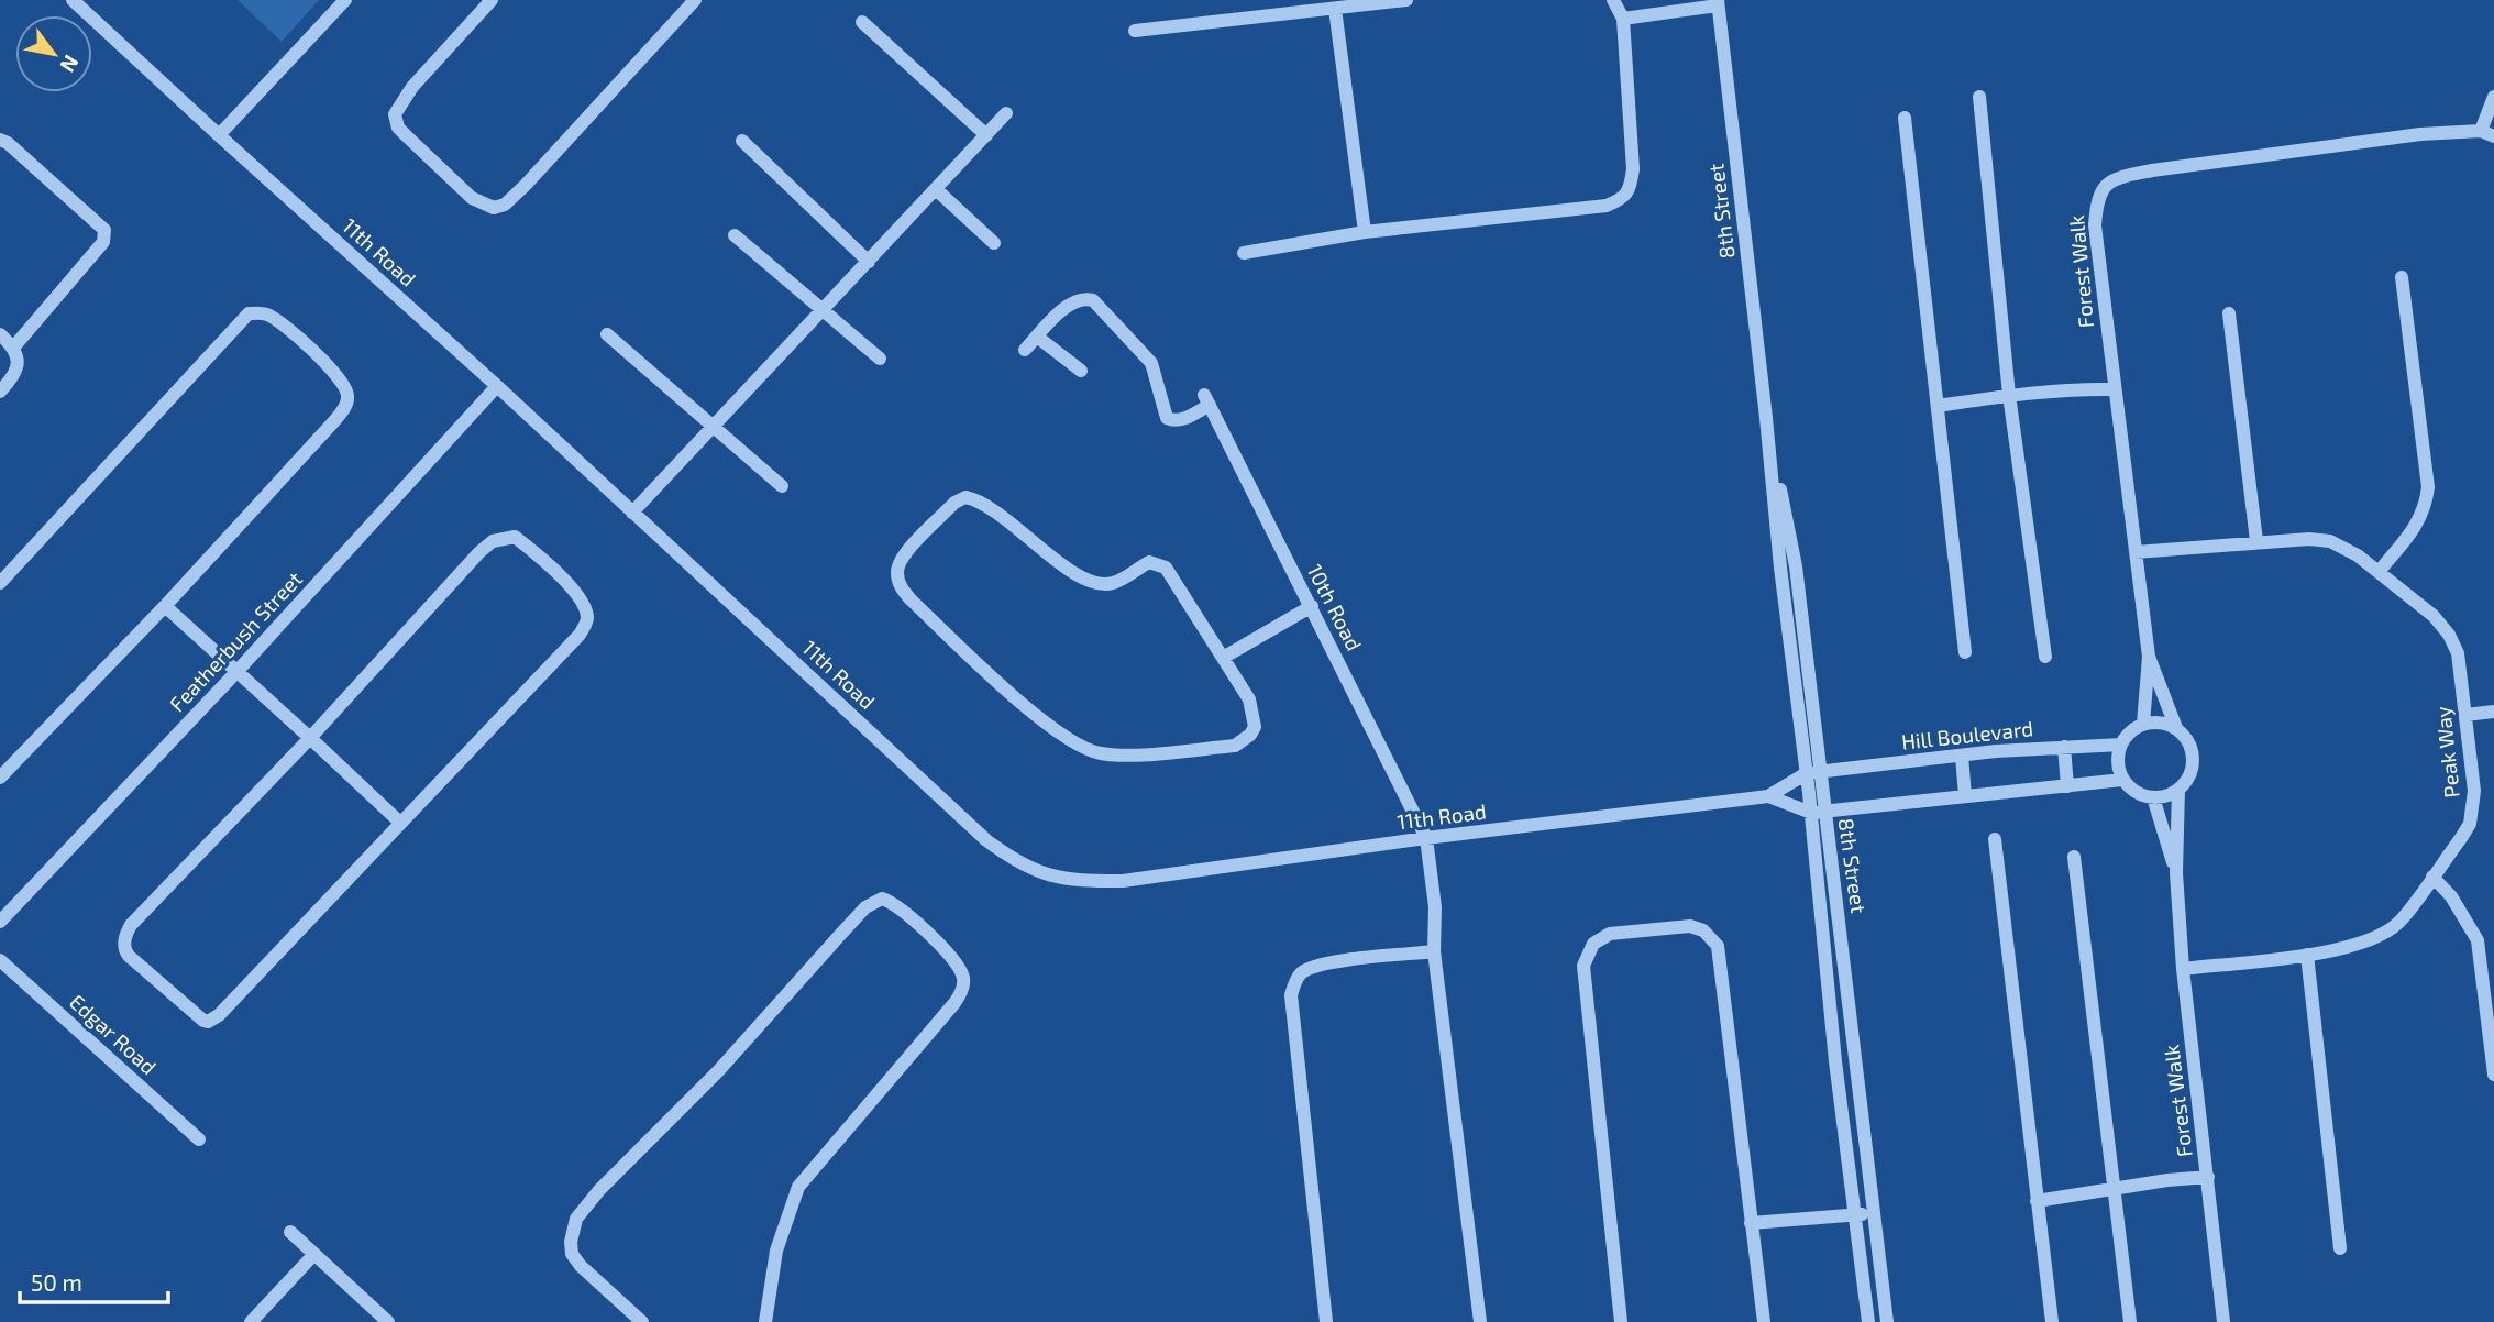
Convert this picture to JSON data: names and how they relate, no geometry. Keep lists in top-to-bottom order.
{
  "streets": {
    "street": [
      "8th Street",
      "11th Road",
      "Forest Walk",
      "10th Road",
      "Featherbush Street",
      "Hill Boulevard",
      "Peak Way",
      "Edgar Road"
    ]
  },
  "crossings": [
    ["8th Street", "11th Road"],
    ["8th Street", "Hill Boulevard"],
    ["11th Road", "10th Road"],
    ["11th Road", "Featherbush Street"],
    ["11th Road", "Hill Boulevard"],
    ["Forest Walk", "Hill Boulevard"],
    ["Forest Walk", "Peak Way"]
  ],
  "scale_bar": "50 m",
  "north": "bottom right"
}
